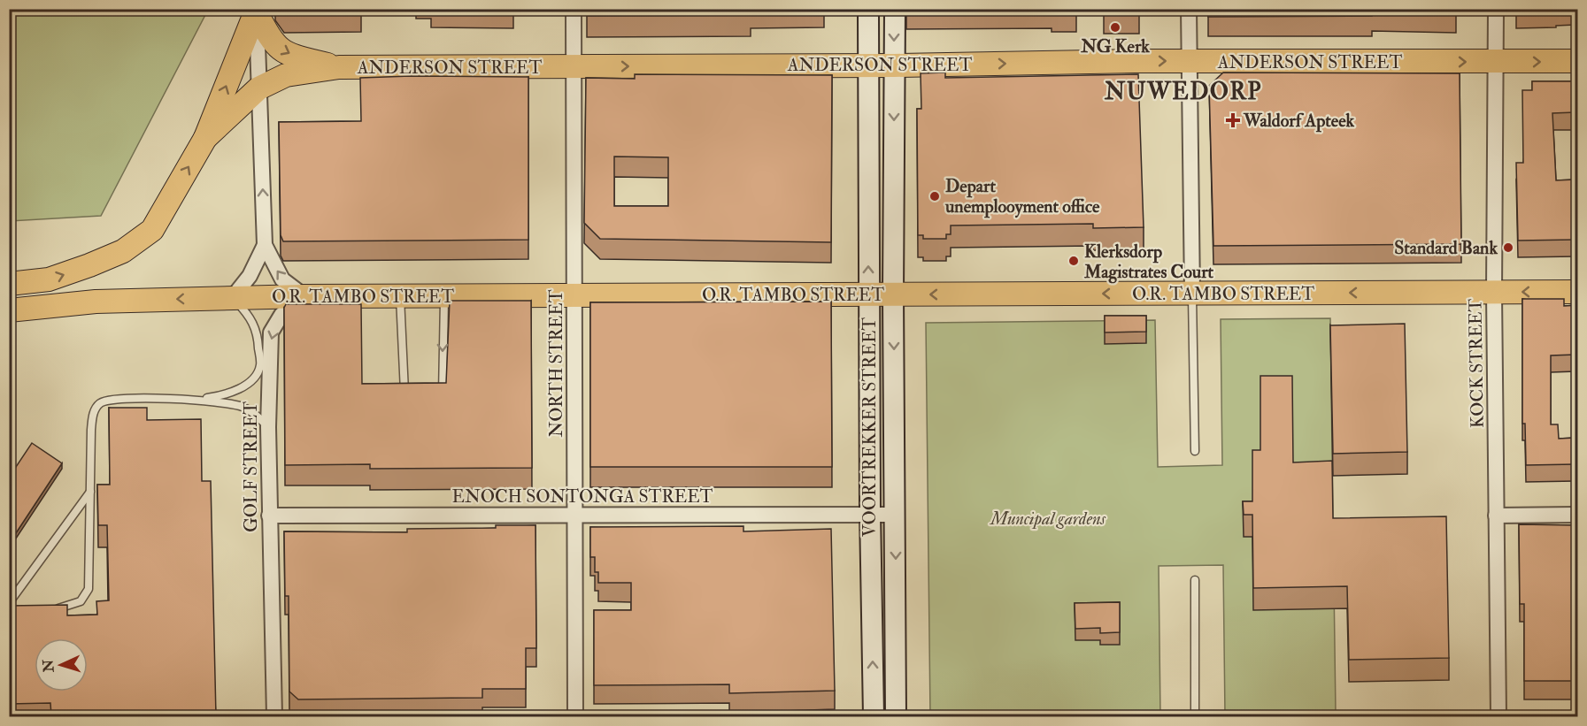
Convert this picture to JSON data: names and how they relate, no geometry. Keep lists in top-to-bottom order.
{
  "streets": {
    "main road": ["ANDERSON STREET", "O.R. TAMBO STREET"],
    "street": [
      "NORTH STREET",
      "KOCK STREET",
      "VOORTREKKER STREET",
      "GOLF STREET",
      "ENOCH SONTONGA STREET"
    ]
  },
  "crossings": [
    ["ANDERSON STREET", "NORTH STREET"],
    ["ANDERSON STREET", "KOCK STREET"],
    ["ANDERSON STREET", "VOORTREKKER STREET"],
    ["O.R. TAMBO STREET", "NORTH STREET"],
    ["O.R. TAMBO STREET", "KOCK STREET"],
    ["O.R. TAMBO STREET", "VOORTREKKER STREET"],
    ["O.R. TAMBO STREET", "GOLF STREET"],
    ["NORTH STREET", "ENOCH SONTONGA STREET"],
    ["VOORTREKKER STREET", "ENOCH SONTONGA STREET"],
    ["GOLF STREET", "ENOCH SONTONGA STREET"]
  ],
  "one_way": ["ANDERSON STREET", "O.R. TAMBO STREET"],
  "districts": ["NUWEDORP"],
  "parks": ["Muncipal gardens"],
  "places": {
    "other": [
      "NG Kerk",
      "Depart unemplooyment office",
      "Standard Bank",
      "Klerksdorp Magistrates Court"
    ],
    "health": ["Waldorf Apteek"]
  },
  "north": "left"
}
